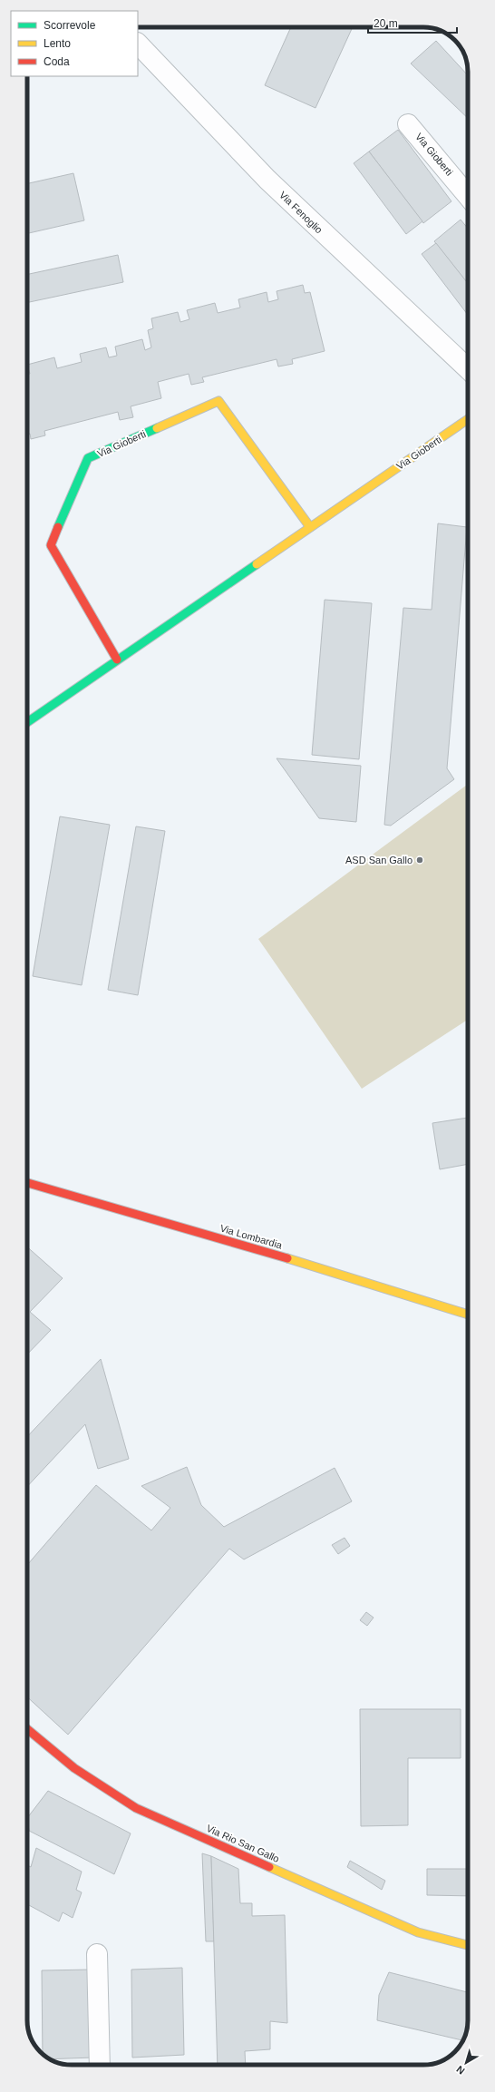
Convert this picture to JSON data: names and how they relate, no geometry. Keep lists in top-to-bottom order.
{
  "streets": {
    "street": [
      "Via Gioberti",
      "Via Fenoglio",
      "Via Lombardia",
      "Via Rio San Gallo"
    ]
  },
  "places": ["ASD San Gallo"],
  "legend": ["Scorrevole", "Lento", "Coda"],
  "scale_bar": "20 m",
  "north": "bottom left"
}
